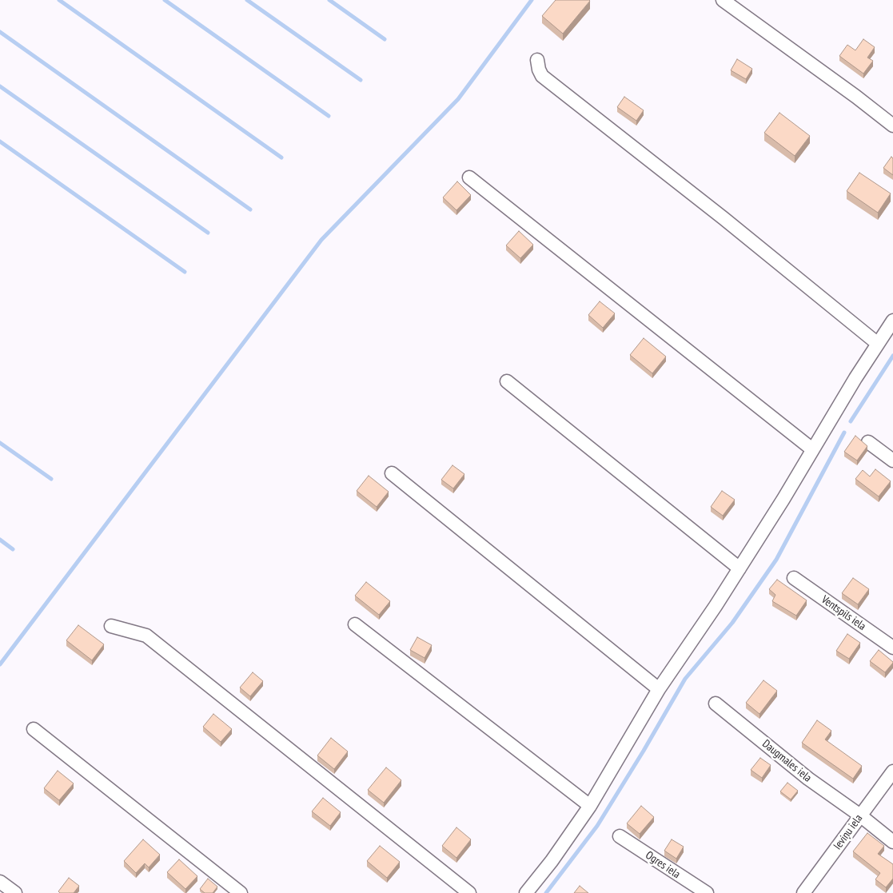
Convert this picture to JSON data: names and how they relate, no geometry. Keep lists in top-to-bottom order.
{
  "streets": {
    "street": [
      "Ventspils iela",
      "Daugmales iela",
      "Ieviņu iela",
      "Ogres iela"
    ]
  },
  "crossings": [
    ["Daugmales iela", "Ieviņu iela"]
  ]
}
